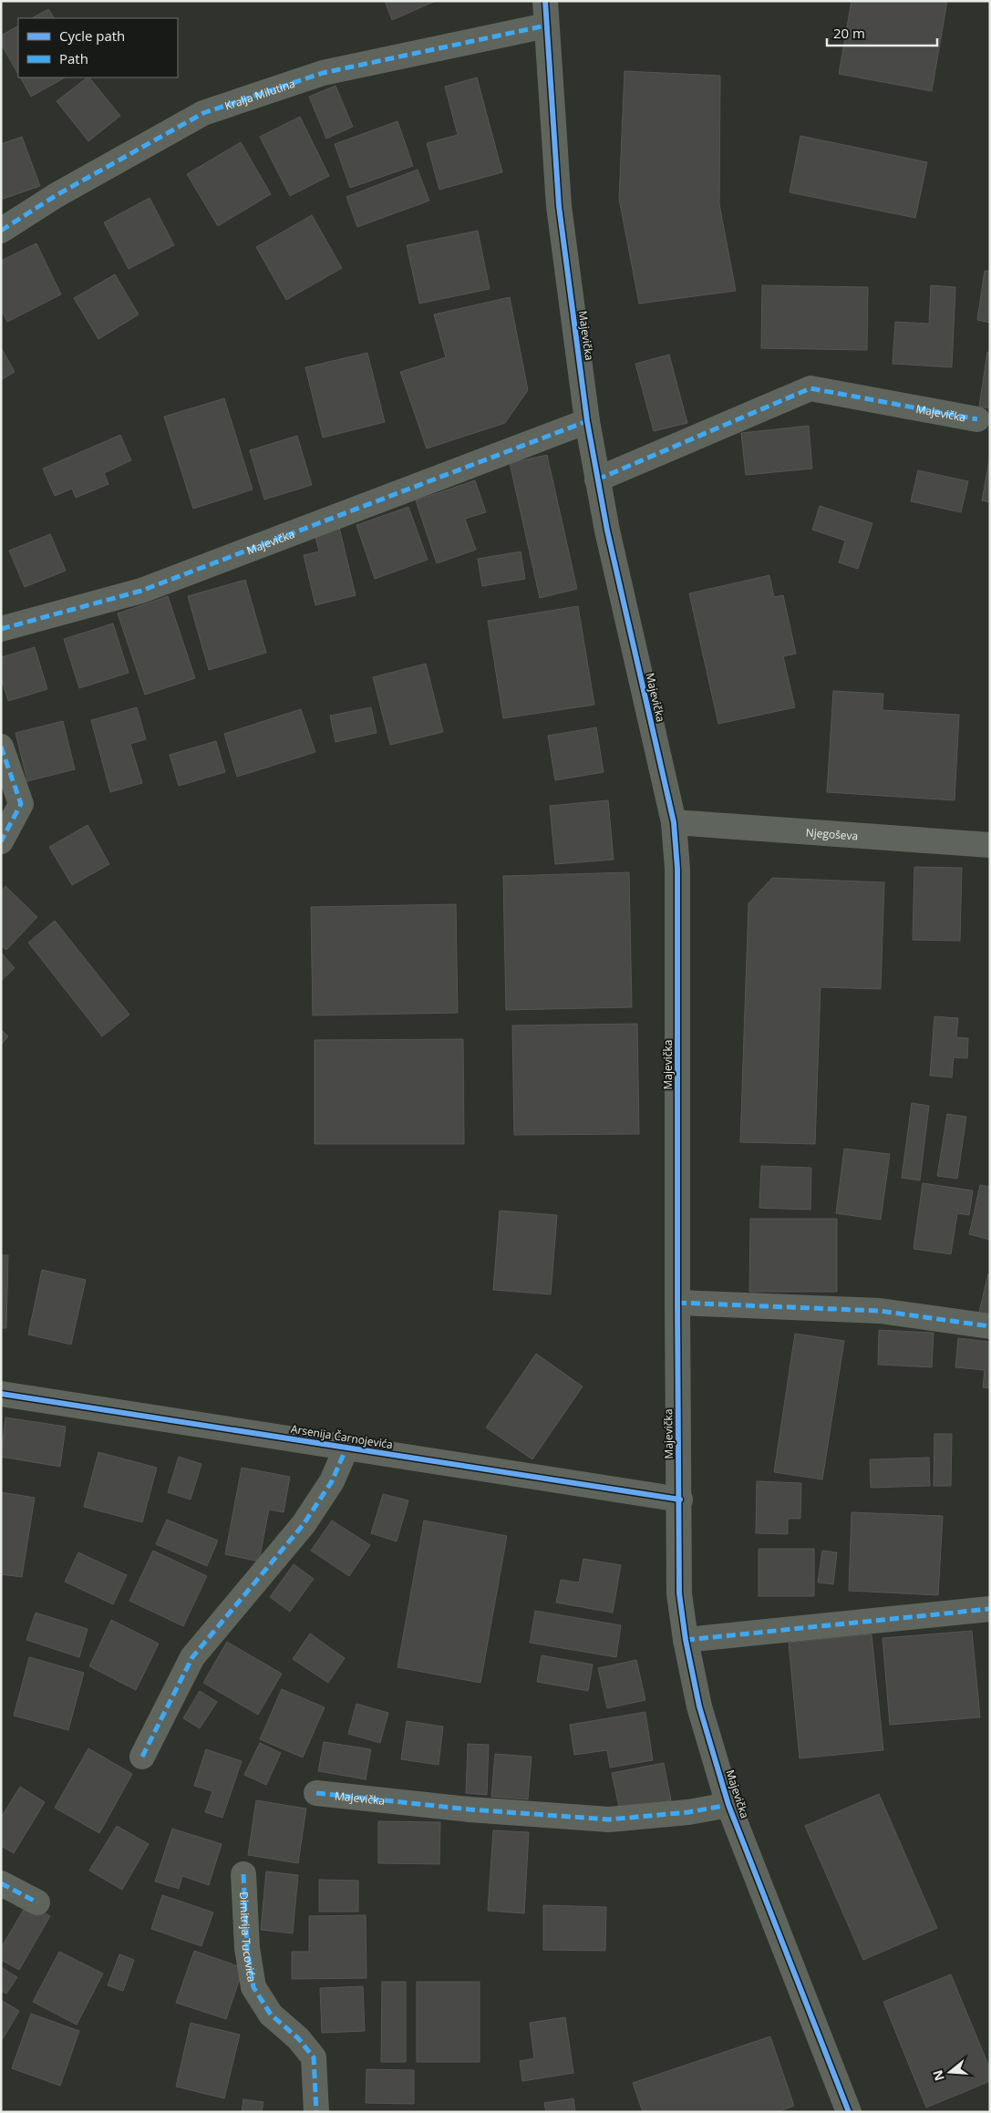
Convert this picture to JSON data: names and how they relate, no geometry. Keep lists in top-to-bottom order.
{
  "streets": {
    "street": [
      "Kralja Milutina",
      "Majevička",
      "Njegoševa",
      "Arsenija Čarnojevića",
      "Dimitrija Tucovića"
    ]
  },
  "crossings": [
    ["Kralja Milutina", "Majevička"],
    ["Majevička", "Njegoševa"],
    ["Majevička", "Arsenija Čarnojevića"]
  ],
  "legend": ["Cycle path", "Path"],
  "scale_bar": "20 m",
  "north": "left"
}
